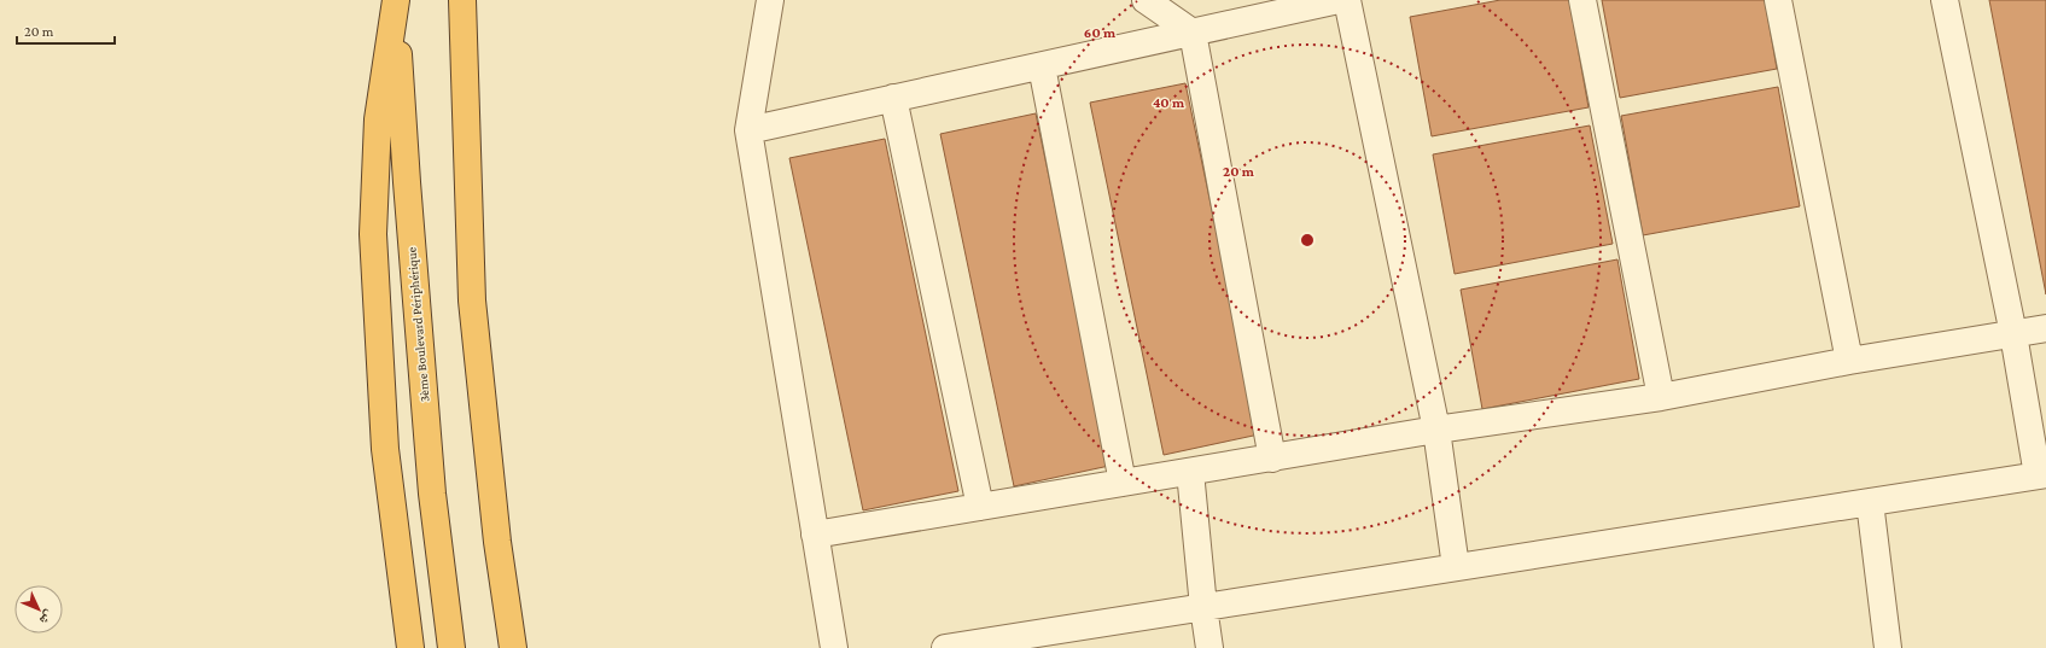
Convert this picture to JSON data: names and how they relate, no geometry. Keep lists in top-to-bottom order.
{
  "streets": {
    "highway": ["3ème Boulevard Périphérique"]
  },
  "scale_bar": "20 m",
  "north": "bottom right",
  "rings": ["60 m", "40 m", "20 m"]
}
